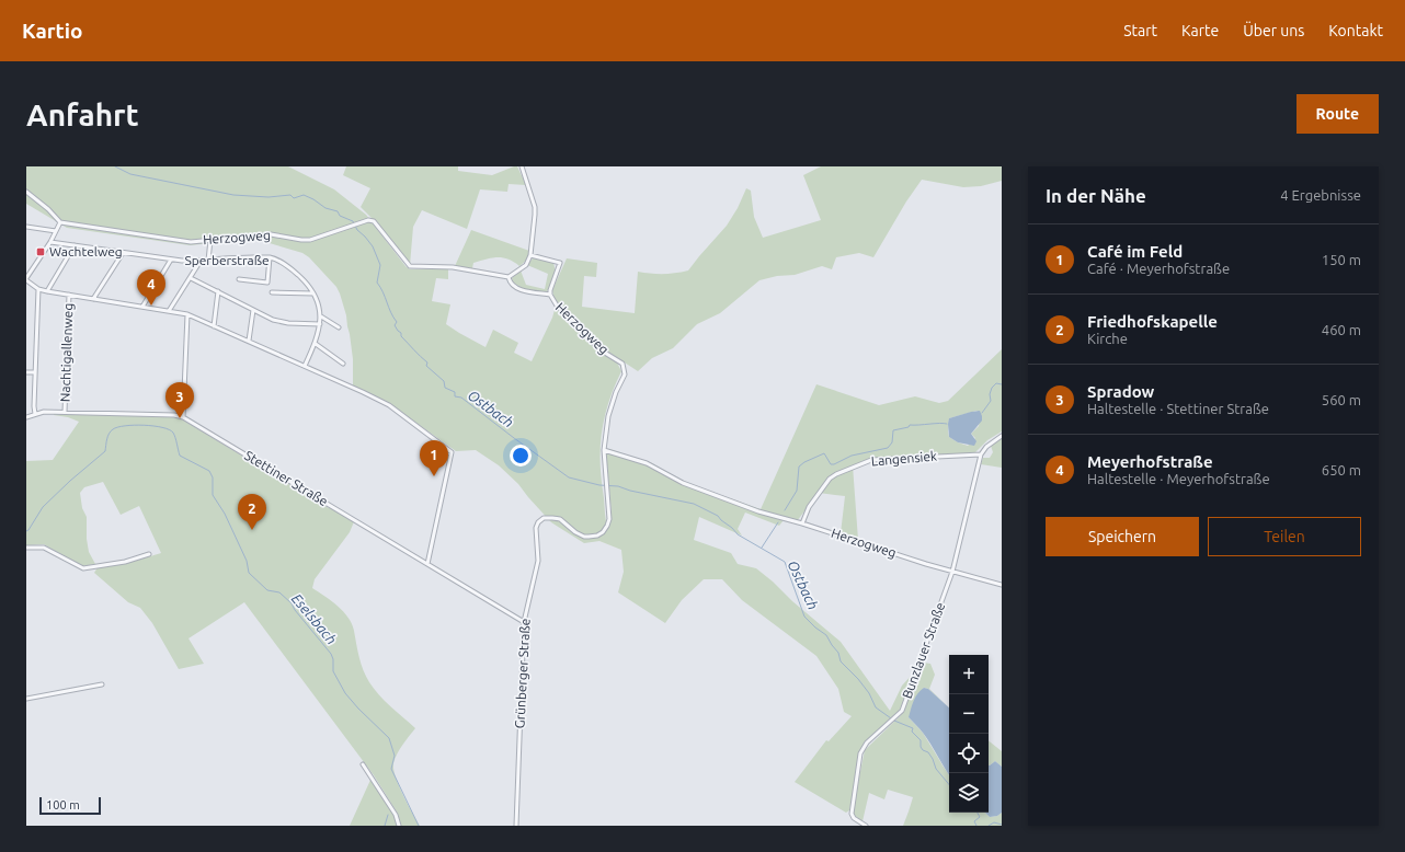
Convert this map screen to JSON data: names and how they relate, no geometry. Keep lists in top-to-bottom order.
{
  "streets": {
    "street": [
      "Herzogweg",
      "Sperberstraße",
      "Nachtigallenweg",
      "Langensiek",
      "Stettiner Straße",
      "Bunzlauer Straße",
      "Grünberger Straße"
    ]
  },
  "crossings": [
    ["Herzogweg", "Langensiek"],
    ["Herzogweg", "Bunzlauer Straße"],
    ["Herzogweg", "Grünberger Straße"],
    ["Nachtigallenweg", "Stettiner Straße"],
    ["Langensiek", "Bunzlauer Straße"],
    ["Stettiner Straße", "Grünberger Straße"]
  ],
  "water": ["Ostbach", "Eselsbach"],
  "places": {
    "transit": ["Wachtelweg"]
  },
  "scale_bar": "100 m",
  "page": {
    "header": "Kartio",
    "nav": [
      "Start",
      "Karte",
      "Über uns",
      "Kontakt"
    ],
    "buttons": [
      "Route",
      ["Speichern", "Teilen"]
    ],
    "title": "Anfahrt",
    "heading": ["In der Nähe", "4 Ergebnisse"],
    "list": [
      {
        "mark": "1",
        "name": "Café im Feld",
        "note": "Café · Meyerhofstraße",
        "value": "150 m"
      },
      {
        "mark": "2",
        "name": "Friedhofskapelle",
        "note": "Kirche",
        "value": "460 m"
      },
      {
        "mark": "3",
        "name": "Spradow",
        "note": "Haltestelle · Stettiner Straße",
        "value": "560 m"
      },
      {
        "mark": "4",
        "name": "Meyerhofstraße",
        "note": "Haltestelle · Meyerhofstraße",
        "value": "650 m"
      }
    ],
    "pins": [
      "4",
      "3",
      "1",
      "2"
    ],
    "map_buttons": ["+", "−"],
    "scale": "100 m"
  }
}
